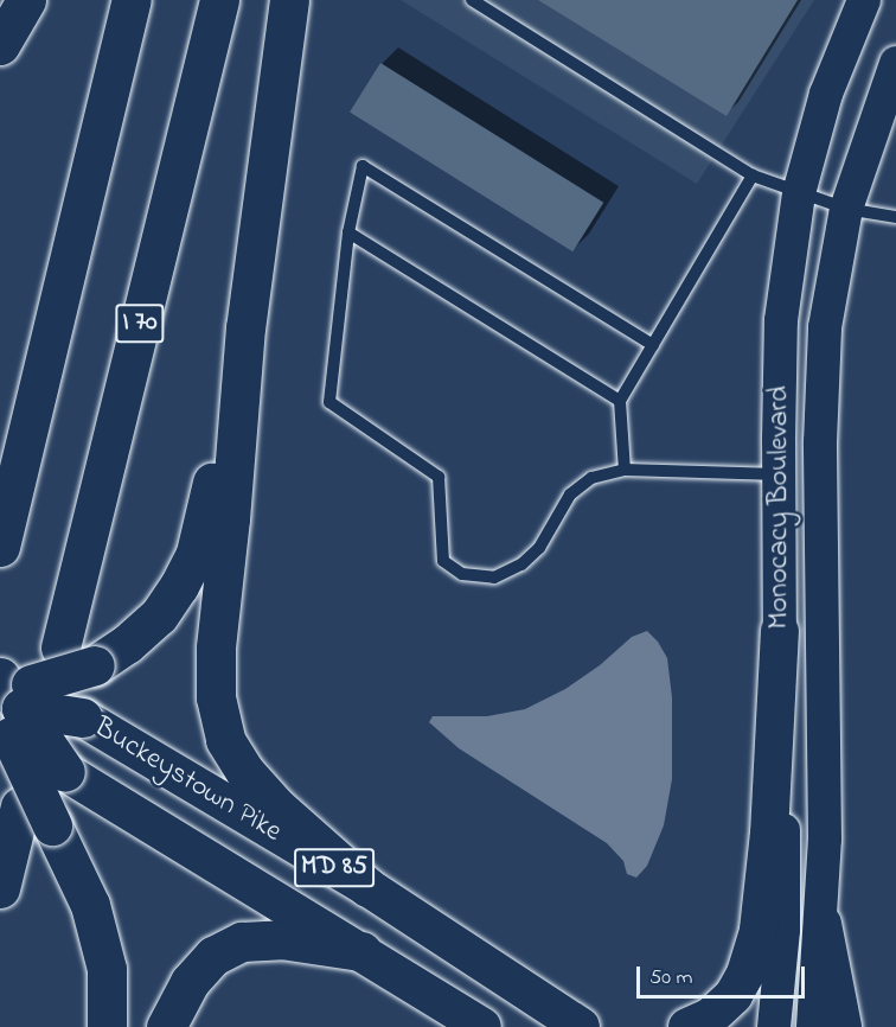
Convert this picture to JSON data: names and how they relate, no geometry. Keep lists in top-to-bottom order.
{
  "streets": {
    "highway": ["I 70"],
    "main road": ["Monocacy Boulevard", "Buckeystown Pike", "MD 85"]
  },
  "scale_bar": "50 m"
}
